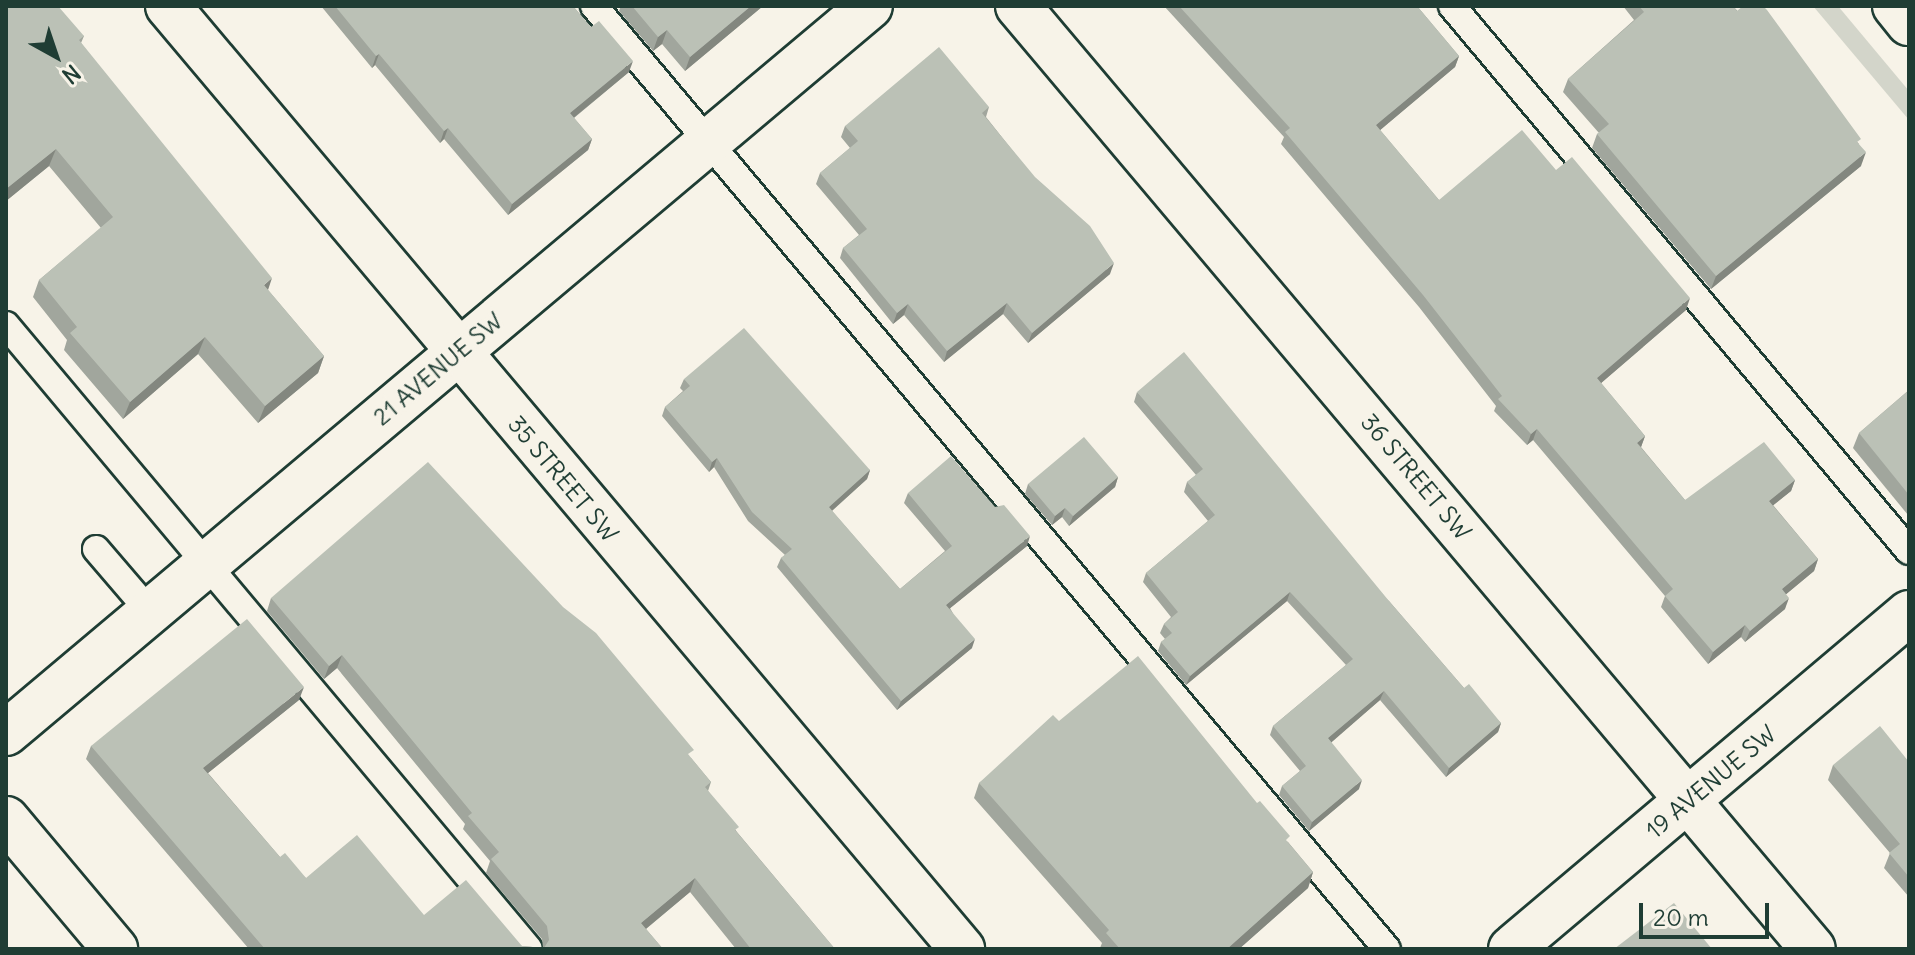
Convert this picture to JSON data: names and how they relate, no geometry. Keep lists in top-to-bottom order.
{
  "streets": {
    "street": [
      "21 AVENUE SW",
      "36 STREET SW",
      "35 STREET SW",
      "19 AVENUE SW"
    ]
  },
  "crossings": [
    ["21 AVENUE SW", "35 STREET SW"],
    ["36 STREET SW", "19 AVENUE SW"]
  ],
  "scale_bar": "20 m",
  "north": "bottom right"
}
